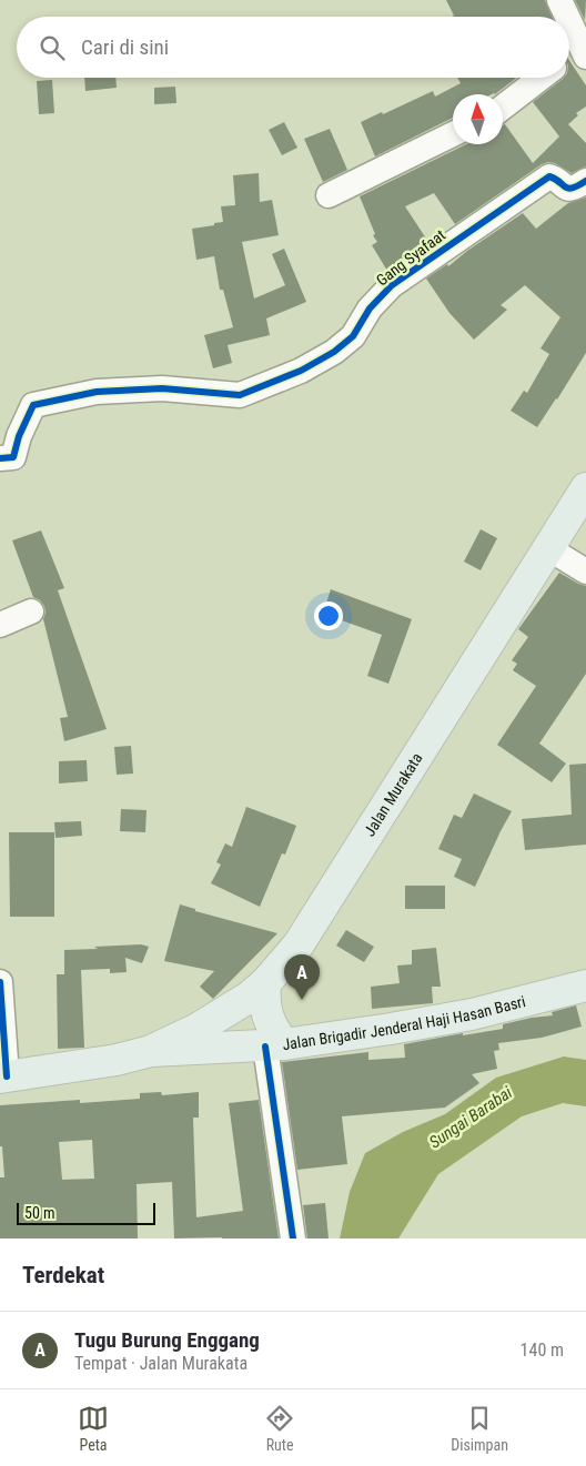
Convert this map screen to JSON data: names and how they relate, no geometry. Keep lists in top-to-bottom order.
{
  "streets": {
    "main road": ["Jalan Murakata", "Jalan Brigadir Jenderal Haji Hasan Basri"],
    "street": ["Gang Syafaat"]
  },
  "crossings": [
    ["Jalan Murakata", "Jalan Brigadir Jenderal Haji Hasan Basri"]
  ],
  "water": ["Sungai Barabai"],
  "scale_bar": "50 m",
  "north": "top",
  "page": {
    "search": "Cari di sini",
    "pins": "A",
    "scale": "50 m",
    "heading": "Terdekat",
    "list": [
      {
        "mark": "A",
        "name": "Tugu Burung Enggang",
        "note": "Tempat · Jalan Murakata",
        "value": "140 m"
      }
    ],
    "nav": ["Peta", "Rute", "Disimpan"]
  }
}
